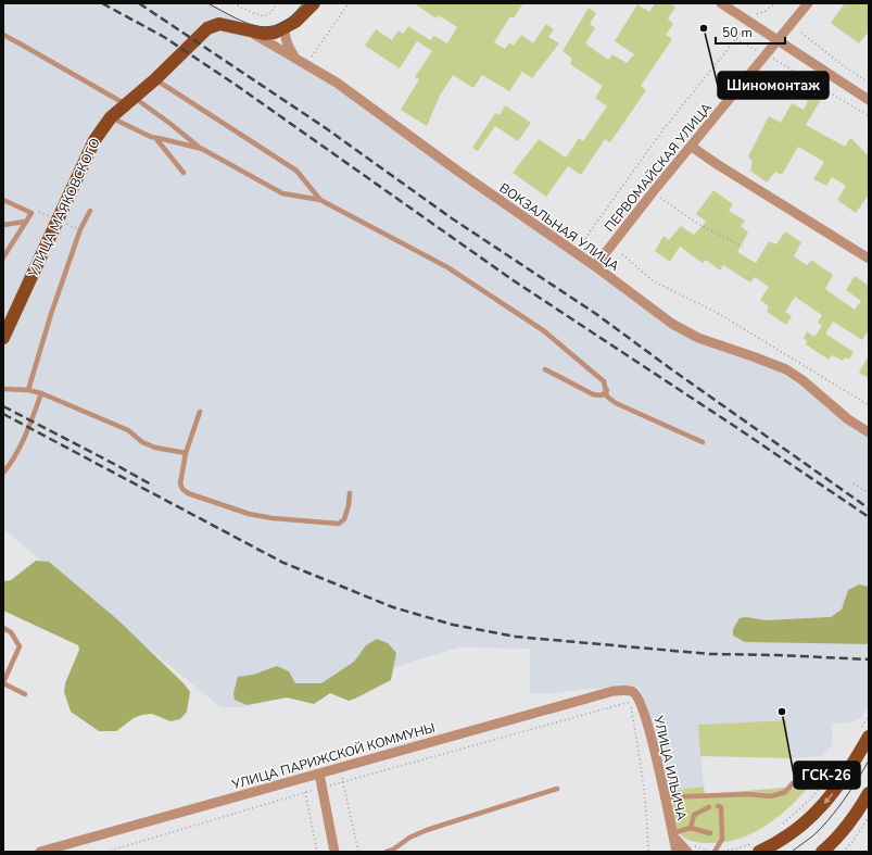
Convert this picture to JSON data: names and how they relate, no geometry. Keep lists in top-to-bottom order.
{
  "streets": {
    "main road": ["УЛИЦА МАЯКОВСКОГО"],
    "street": [
      "ПЕРВОМАЙСКАЯ УЛИЦА",
      "ВОКЗАЛЬНАЯ УЛИЦА",
      "УЛИЦА ПАРИЖСКОЙ КОММУНЫ",
      "УЛИЦА ИЛЬИЧА"
    ]
  },
  "crossings": [
    ["ПЕРВОМАЙСКАЯ УЛИЦА", "ВОКЗАЛЬНАЯ УЛИЦА"],
    ["УЛИЦА МАЯКОВСКОГО", "ВОКЗАЛЬНАЯ УЛИЦА"],
    ["УЛИЦА ПАРИЖСКОЙ КОММУНЫ", "УЛИЦА ИЛЬИЧА"]
  ],
  "places": ["Шиномонтаж", "ГСК-26"],
  "scale_bar": "50 m"
}
